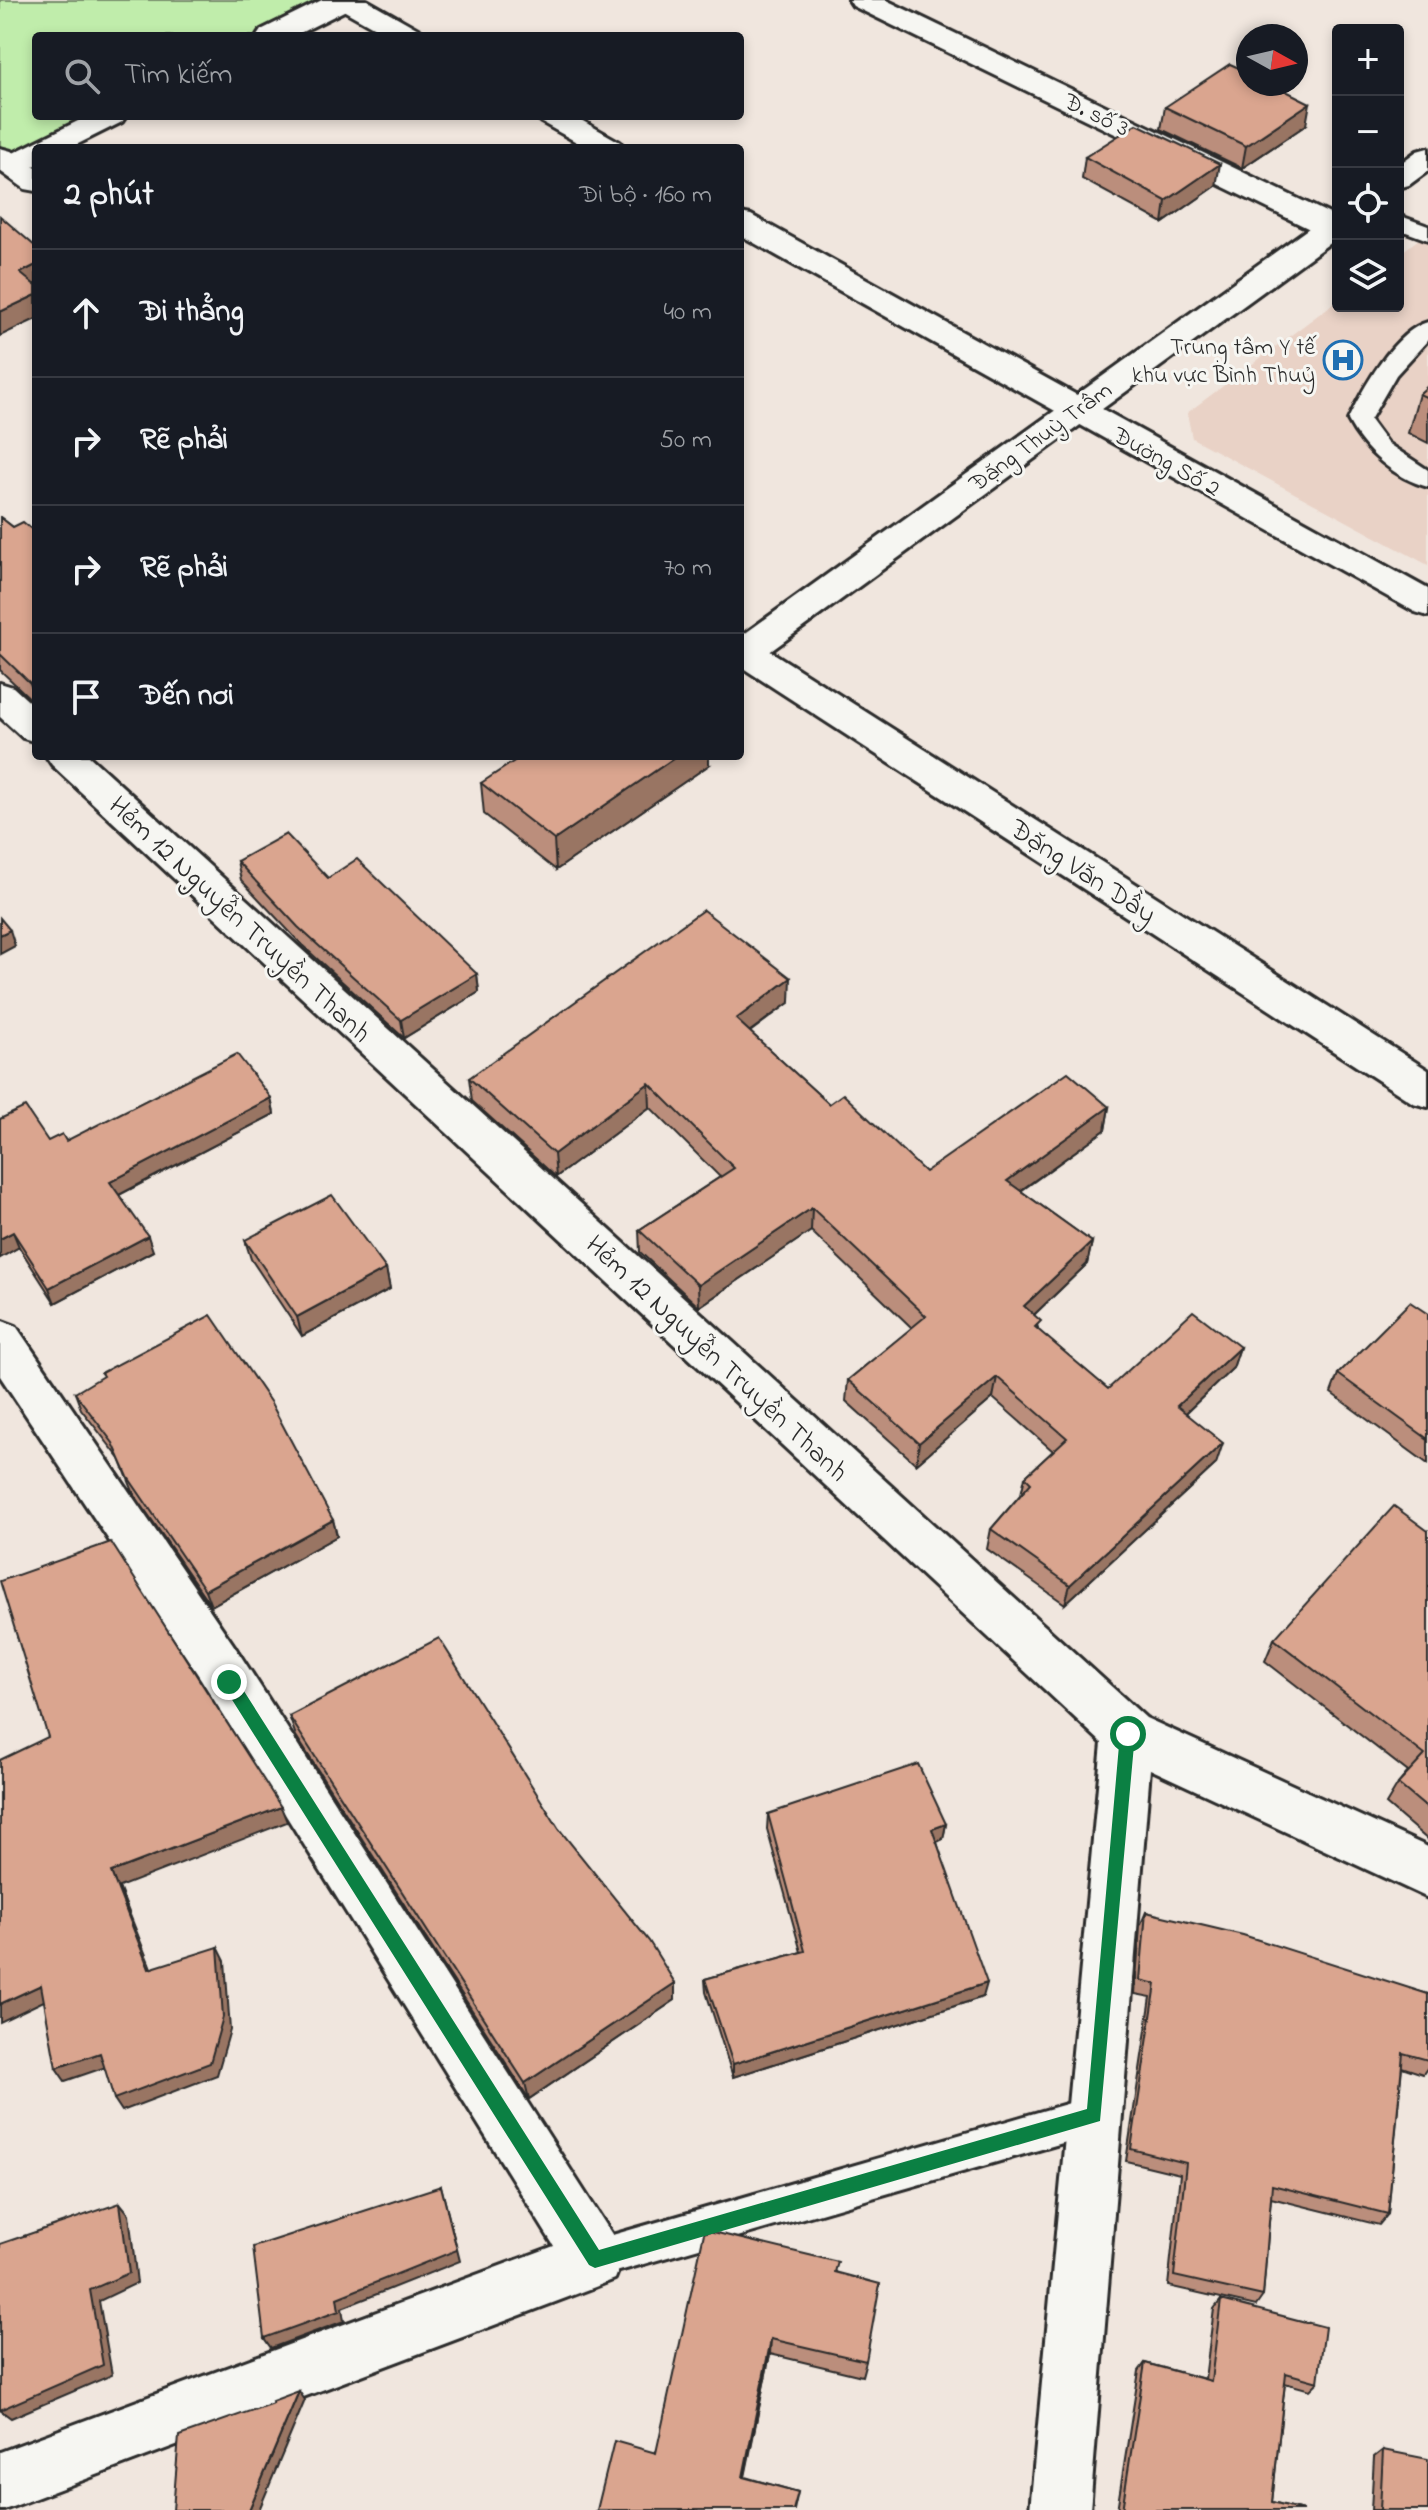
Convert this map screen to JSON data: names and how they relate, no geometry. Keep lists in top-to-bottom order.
{
  "streets": {
    "street": [
      "Đ. số 3",
      "Đặng Thuỳ Trâm",
      "Đường Số 2",
      "Đặng Văn Dầy",
      "Hẻm 12 Nguyễn Truyền Thanh"
    ]
  },
  "crossings": [
    ["Đặng Thuỳ Trâm", "Đường Số 2"]
  ],
  "places": {
    "hospital": ["Trung tâm Y tế khu vực Bình Thuỷ"]
  },
  "north": "right",
  "page": {
    "map_buttons": ["+", "−"],
    "search": "Tìm kiếm",
    "heading": ["2 phút", "Đi bộ · 160 m"],
    "list": [
      ["Đi thẳng", "40 m"],
      ["Rẽ phải", "50 m"],
      ["Rẽ phải", "70 m"],
      "Đến nơi"
    ]
  }
}
